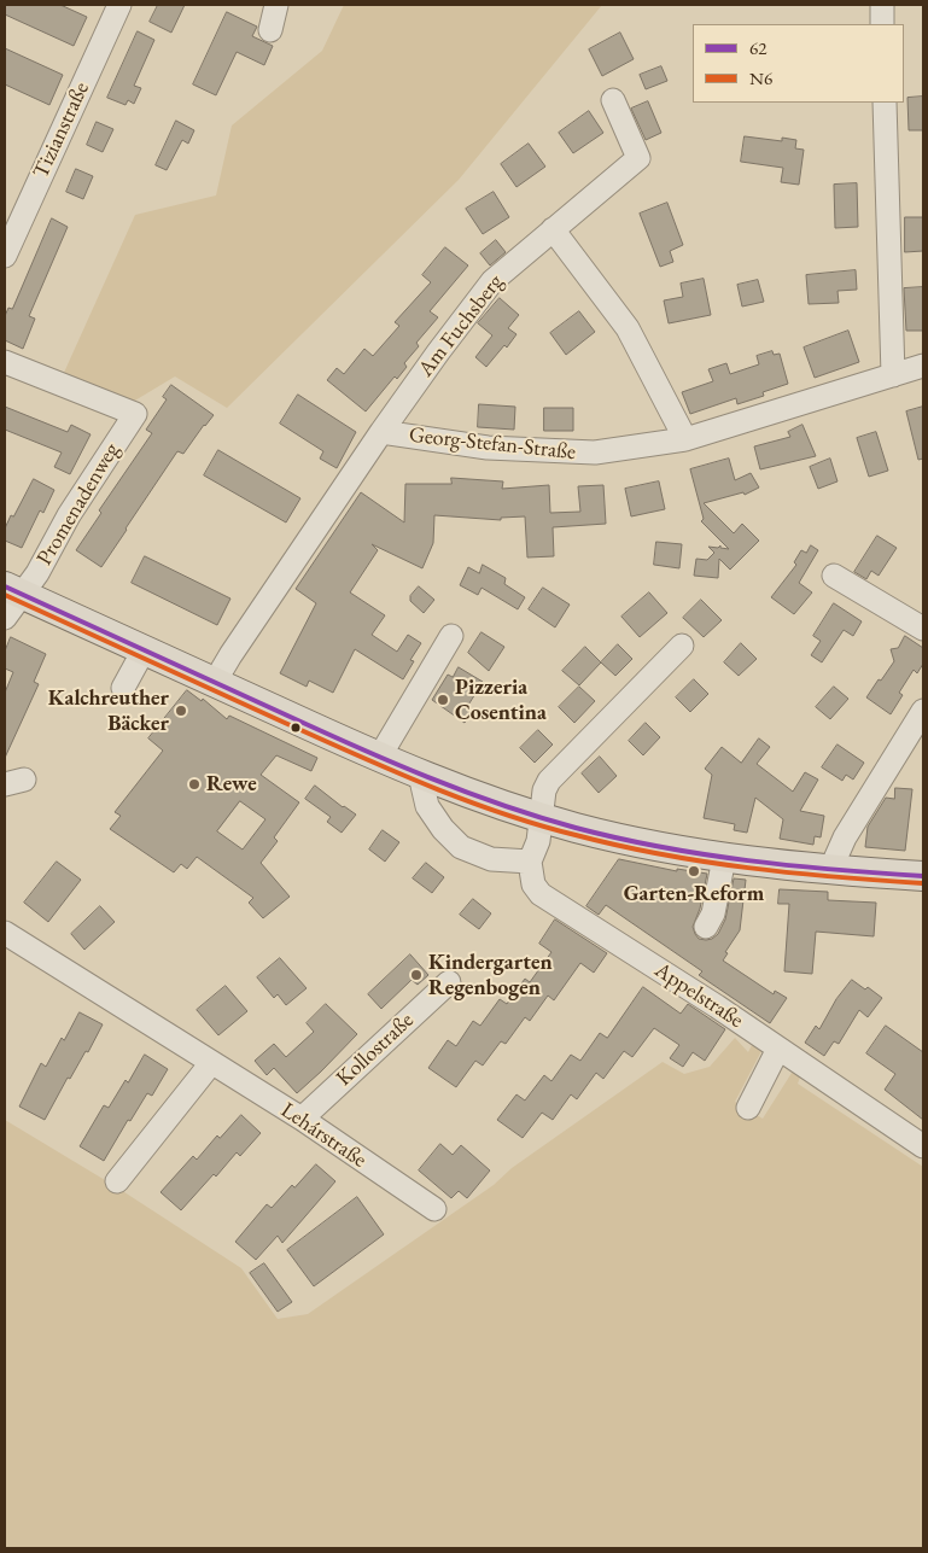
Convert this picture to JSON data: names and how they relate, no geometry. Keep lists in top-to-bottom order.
{
  "streets": {
    "street": [
      "Tizianstraße",
      "Am Fuchsberg",
      "Georg-Stefan-Straße",
      "Promenadenweg",
      "Appelstraße",
      "Kollostraße",
      "Lehárstraße"
    ]
  },
  "crossings": [
    ["Am Fuchsberg", "Georg-Stefan-Straße"],
    ["Kollostraße", "Lehárstraße"]
  ],
  "places": [
    "Pizzeria Cosentina",
    "Kalchreuther Bäcker",
    "Rewe",
    "Garten-Reform",
    "Kindergarten Regenbogen"
  ],
  "lines": ["transit line 62", "transit line N6"],
  "legend": ["62", "N6"]
}
